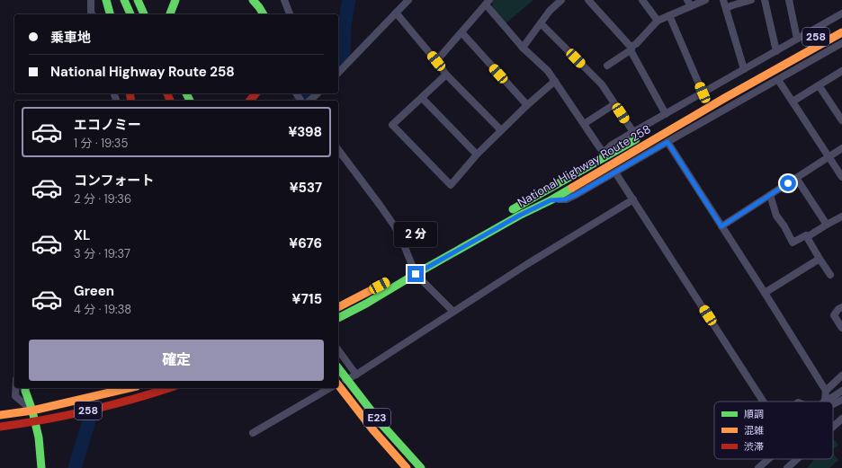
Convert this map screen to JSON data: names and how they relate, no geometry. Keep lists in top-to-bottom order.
{
  "streets": {
    "main road": ["258", "National Highway Route 258", "E23"]
  },
  "legend": ["順調", "混雑", "渋滞"],
  "page": {
    "banner": ["乗車地", "National Highway Route 258"],
    "list": [
      {
        "name": "エコノミー",
        "note": "1 分 · 19:35",
        "value": "¥398"
      },
      {
        "name": "コンフォート",
        "note": "2 分 · 19:36",
        "value": "¥537"
      },
      {
        "name": "XL",
        "note": "3 分 · 19:37",
        "value": "¥676"
      },
      {
        "name": "Green",
        "note": "4 分 · 19:38",
        "value": "¥715"
      }
    ],
    "bubble": "2 分",
    "buttons": "確定"
  }
}
